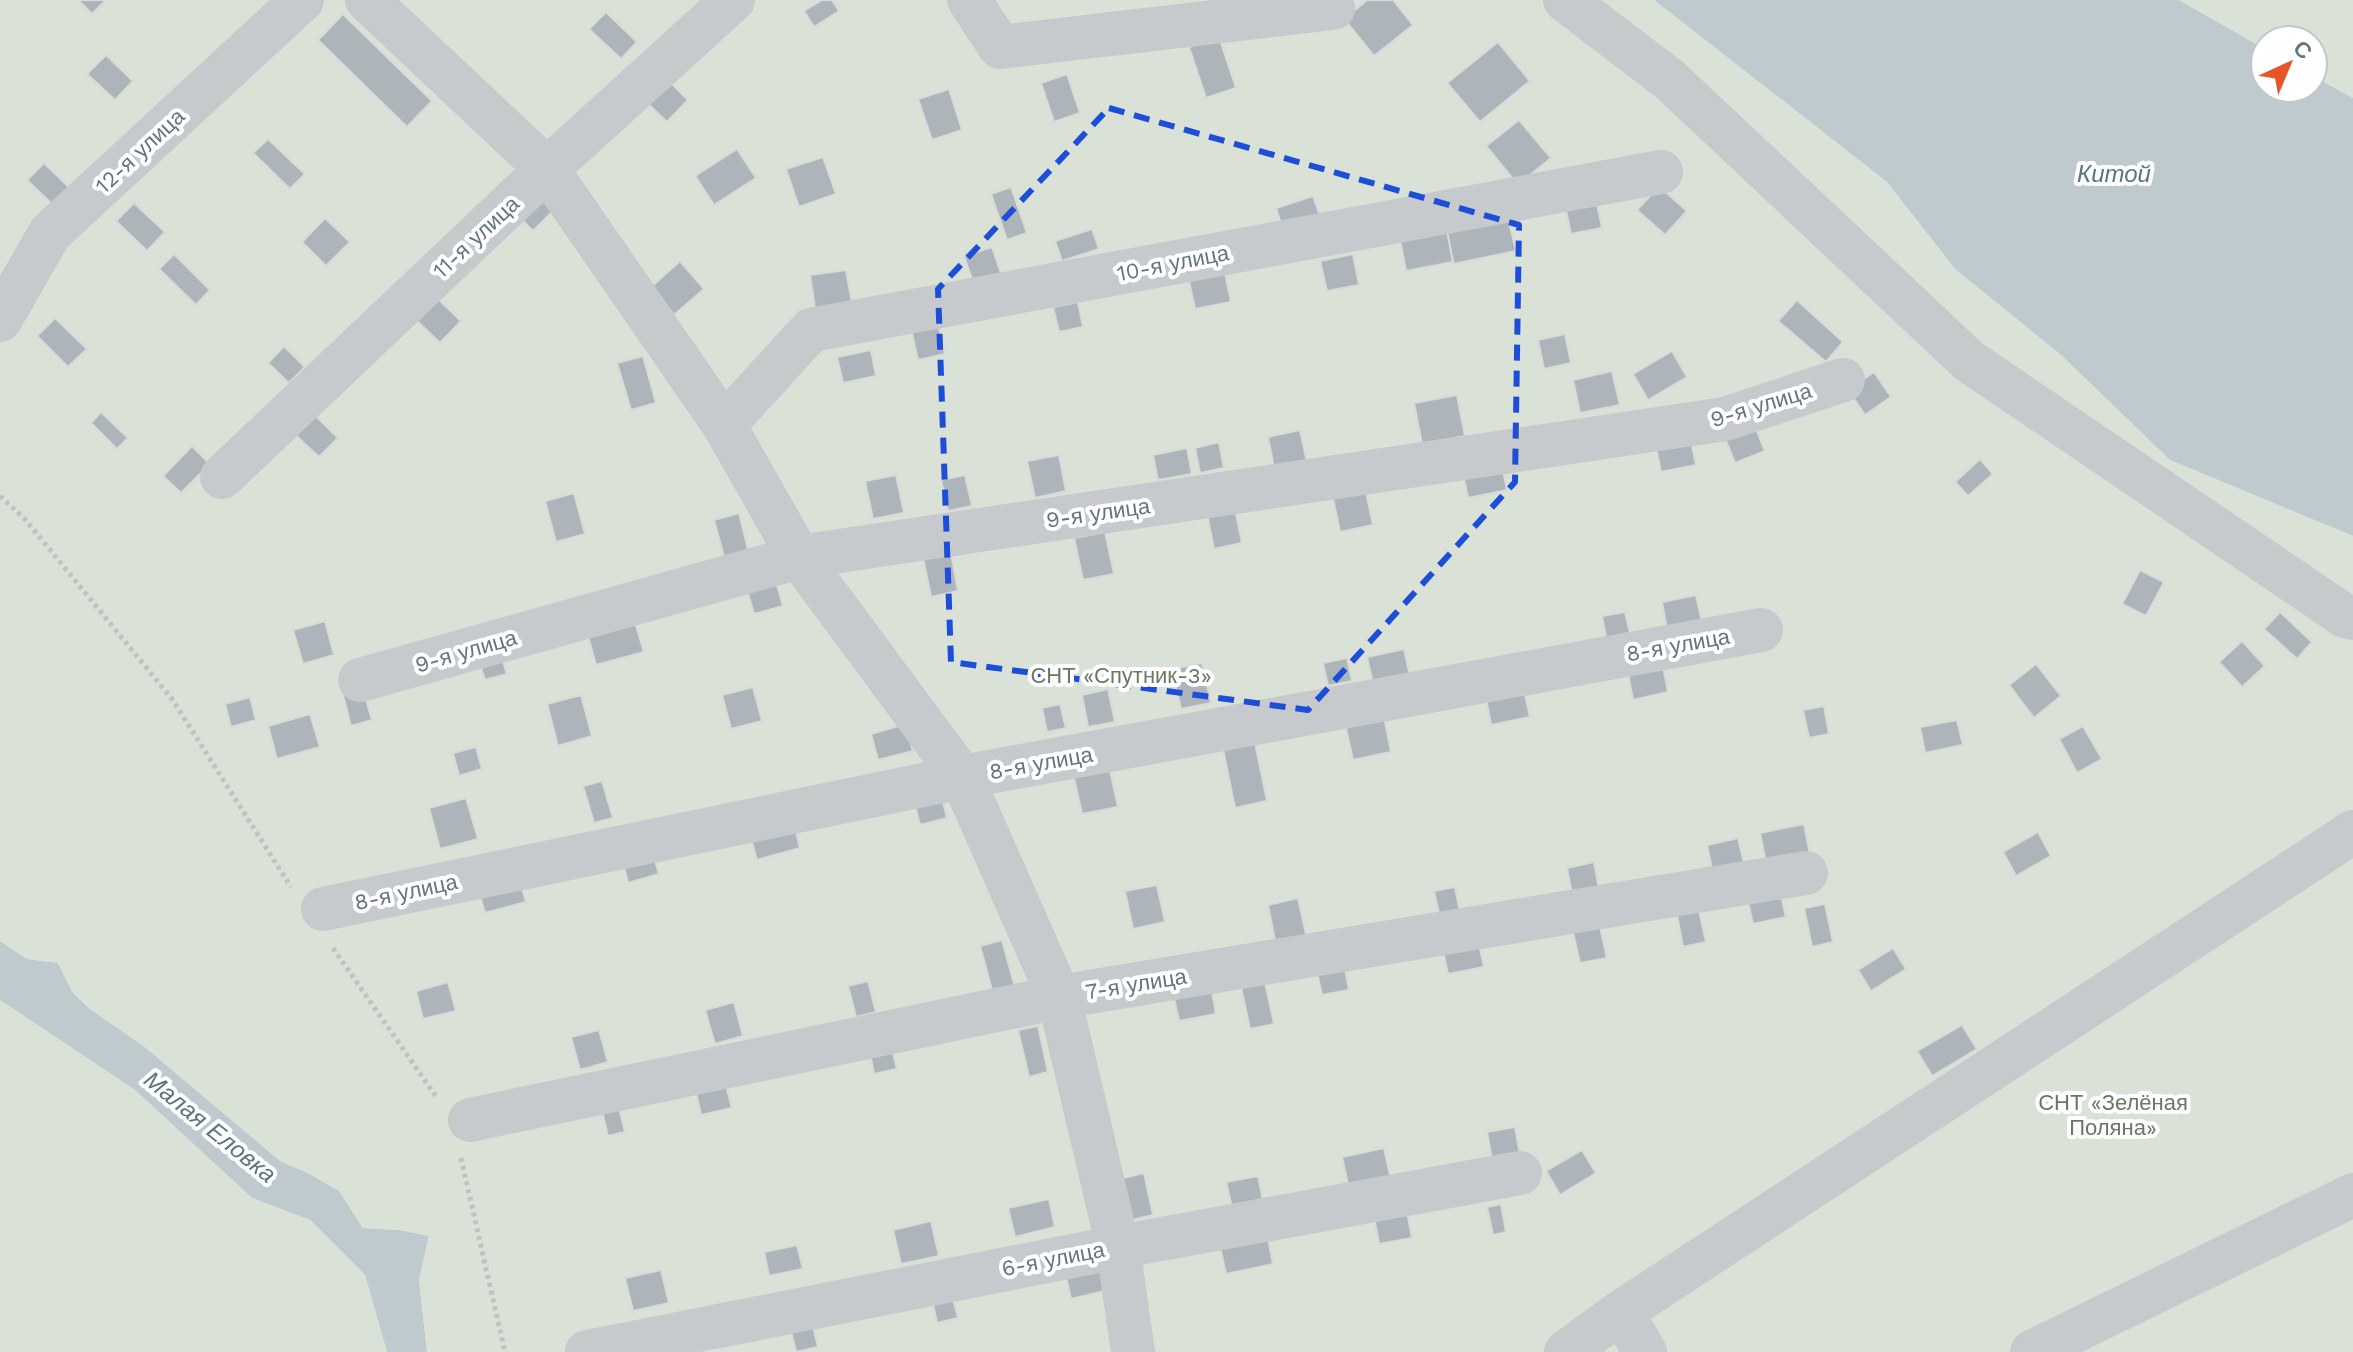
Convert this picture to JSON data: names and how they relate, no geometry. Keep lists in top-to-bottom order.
{
  "streets": {
    "street": [
      "12-я улица",
      "11-я улица",
      "10-я улица",
      "9-я улица",
      "8-я улица",
      "7-я улица",
      "6-я улица"
    ]
  },
  "water": ["Китой", "Малая Еловка"],
  "parks": ["СНТ «Спутник-3»", "СНТ «Зелёная Поляна»"],
  "north": "top right"
}
